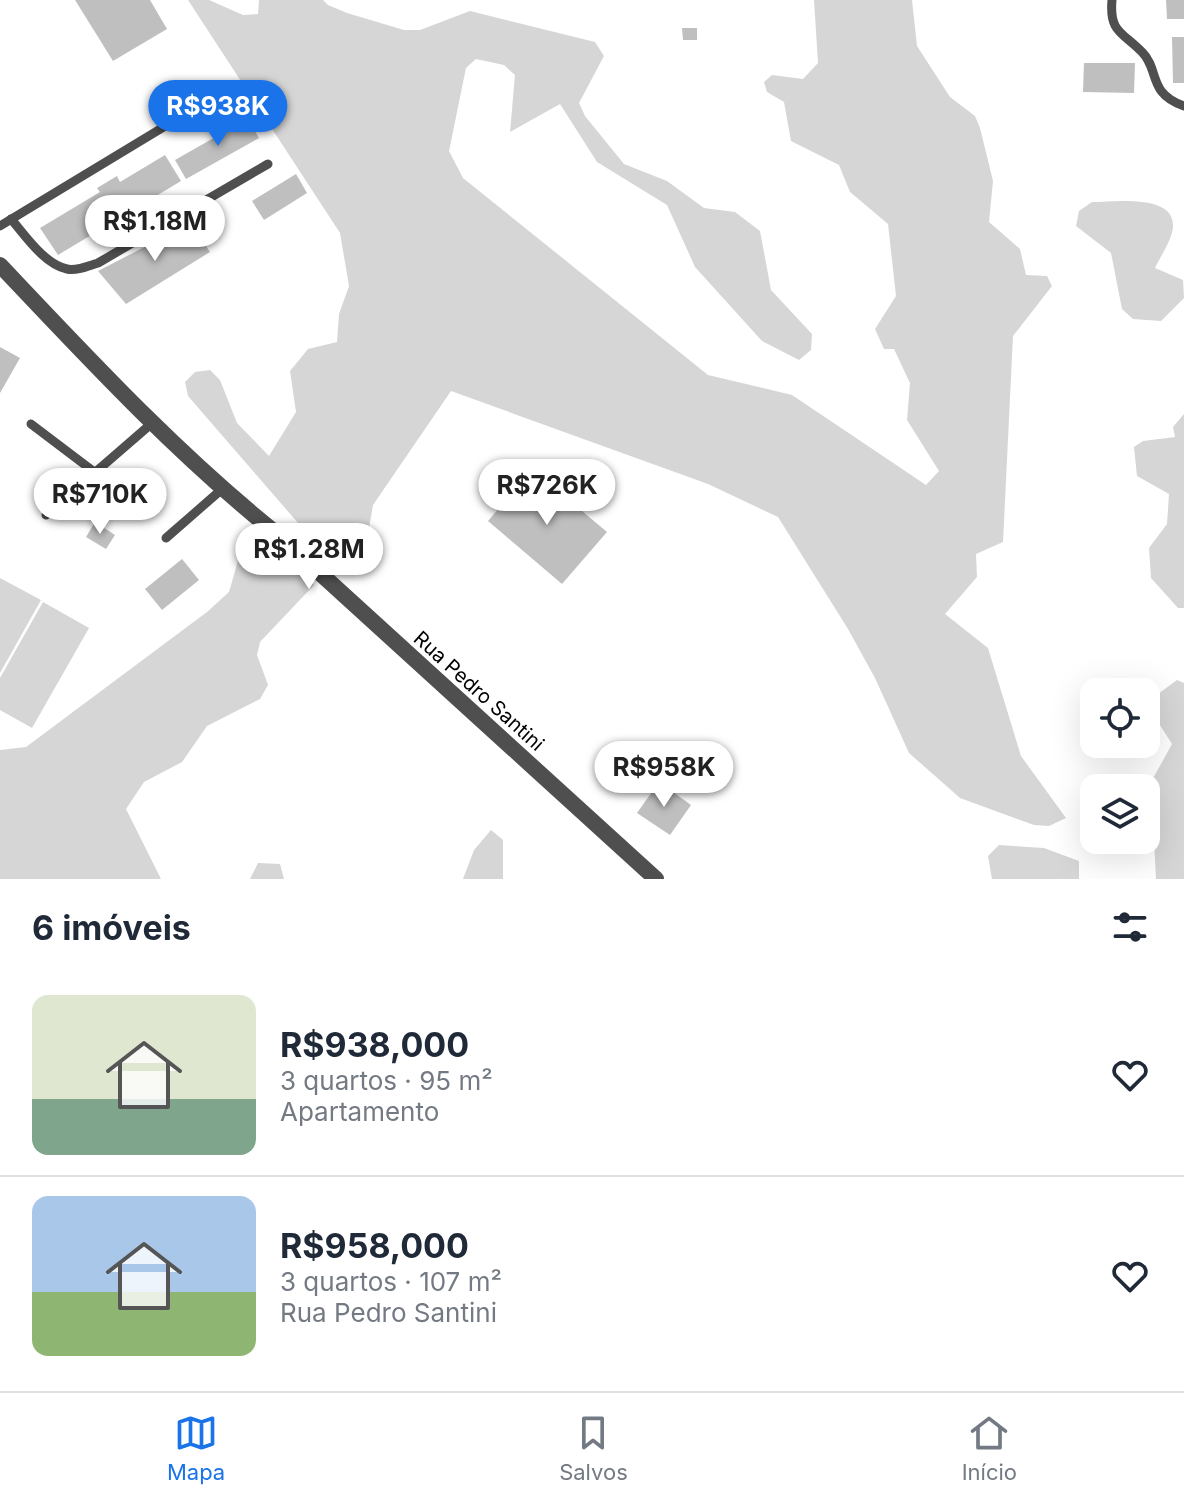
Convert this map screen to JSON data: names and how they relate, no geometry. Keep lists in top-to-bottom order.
{
  "streets": {
    "street": ["Rua Pedro Santini"]
  },
  "page": {
    "price": [
      "R$938K",
      "R$1.18M",
      "R$726K",
      "R$710K",
      "R$1.28M",
      "R$958K"
    ],
    "heading": "6 imóveis",
    "list": [
      {
        "name": "R$938,000",
        "note": "3 quartos · 95 m² · Apartamento"
      },
      {
        "name": "R$958,000",
        "note": "3 quartos · 107 m² · Rua Pedro Santini"
      }
    ],
    "tabs": ["Mapa", "Salvos", "Início"]
  }
}
